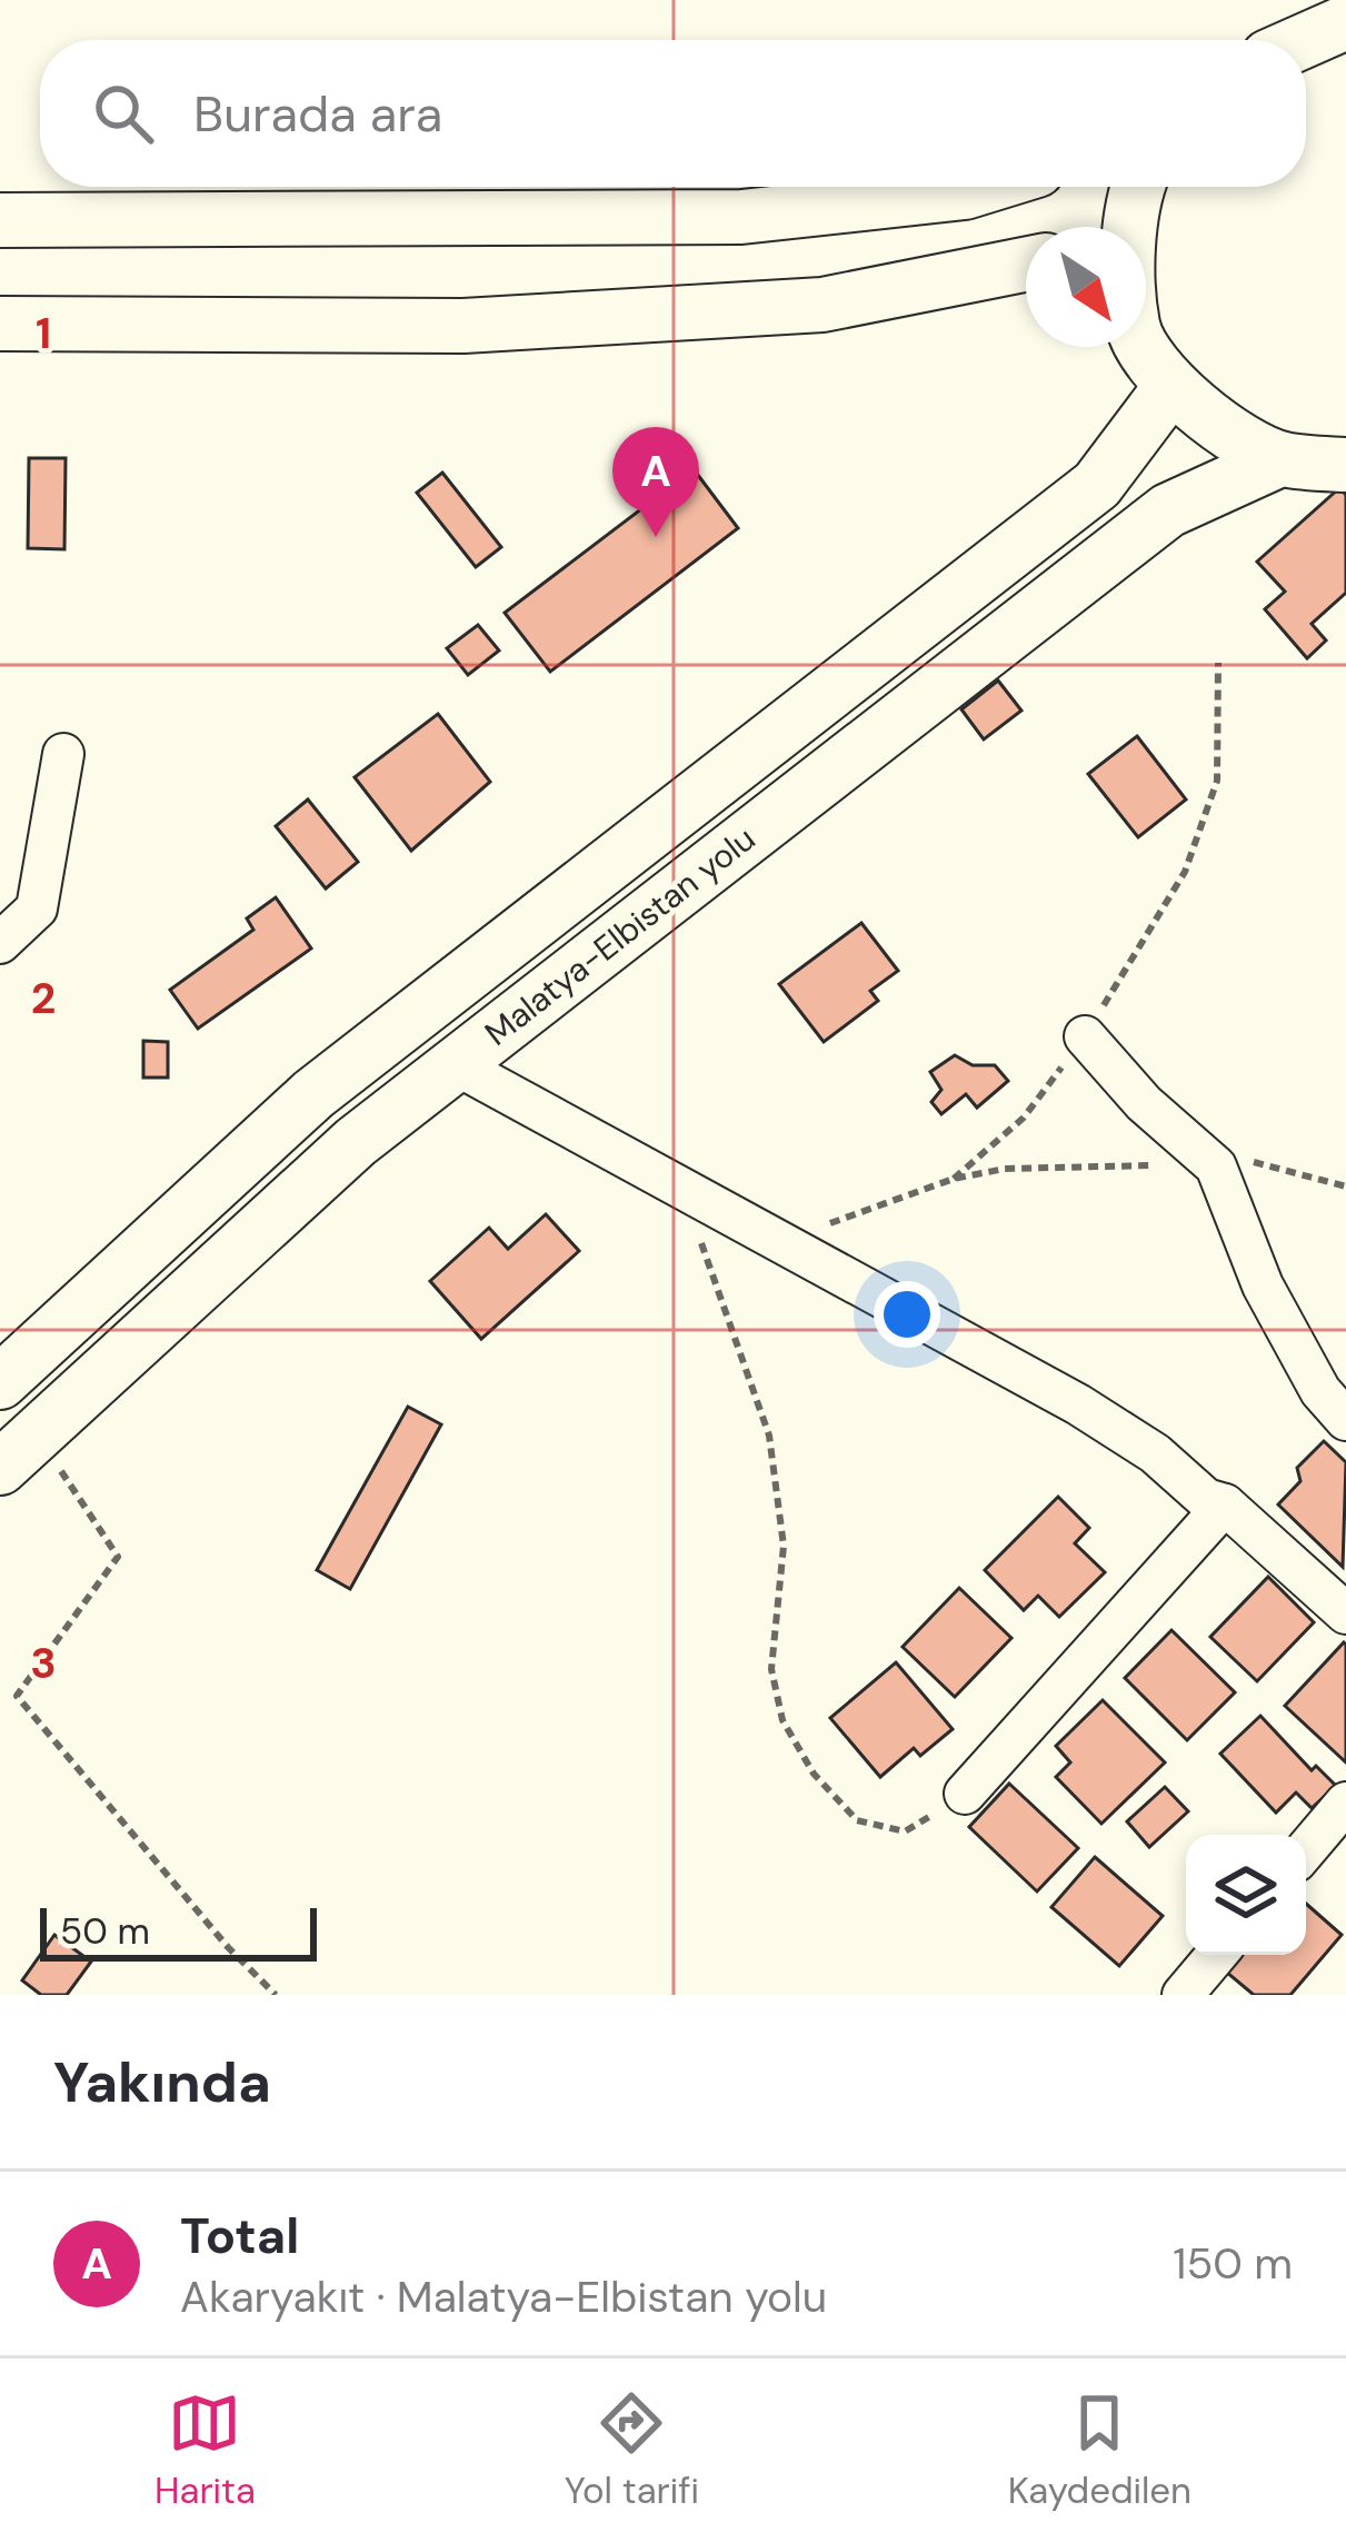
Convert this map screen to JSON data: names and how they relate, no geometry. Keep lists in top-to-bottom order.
{
  "streets": {
    "main road": ["Malatya-Elbistan yolu"]
  },
  "scale_bar": "50 m",
  "north": "bottom right",
  "page": {
    "search": "Burada ara",
    "pins": "A",
    "scale": "50 m",
    "heading": "Yakında",
    "list": [
      {
        "mark": "A",
        "name": "Total",
        "note": "Akaryakıt · Malatya-Elbistan yolu",
        "value": "150 m"
      }
    ],
    "nav": ["Harita", "Yol tarifi", "Kaydedilen"]
  },
  "grid": {
    "rows": ["1", "2", "3"]
  }
}
